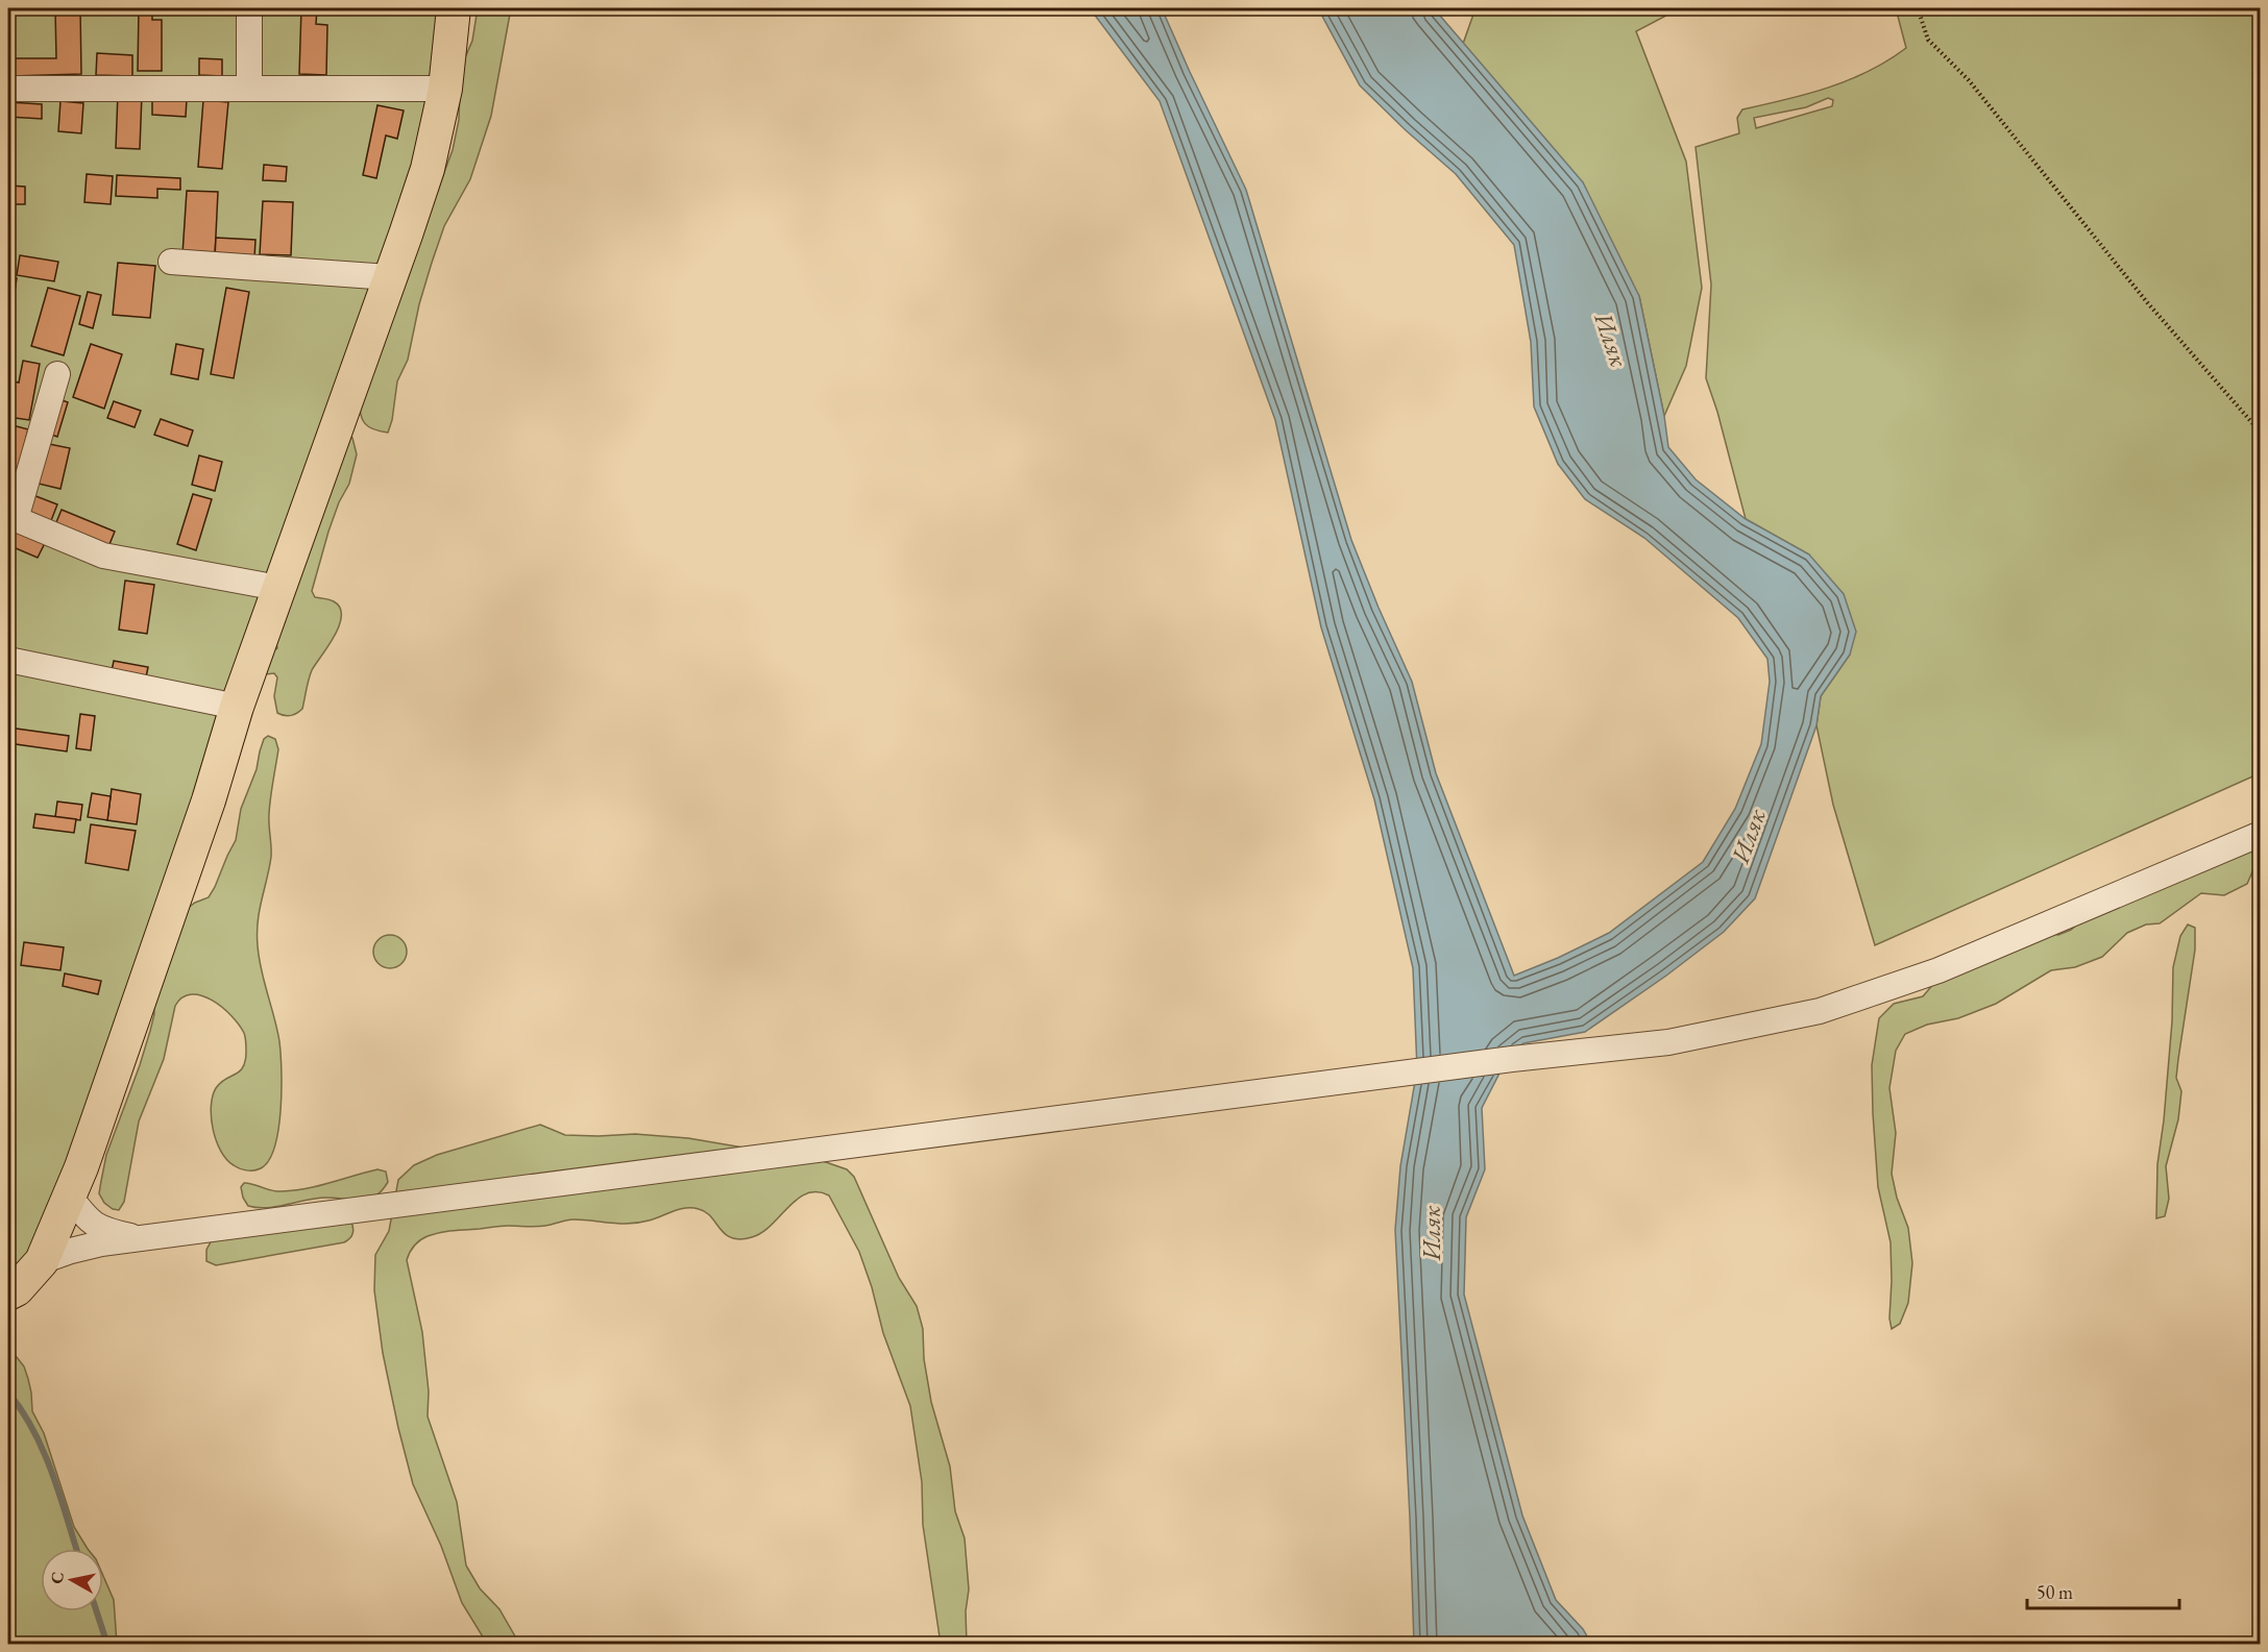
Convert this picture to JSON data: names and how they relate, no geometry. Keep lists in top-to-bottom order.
{
  "water": ["Иляк"],
  "scale_bar": "50 m",
  "north": "left"
}
